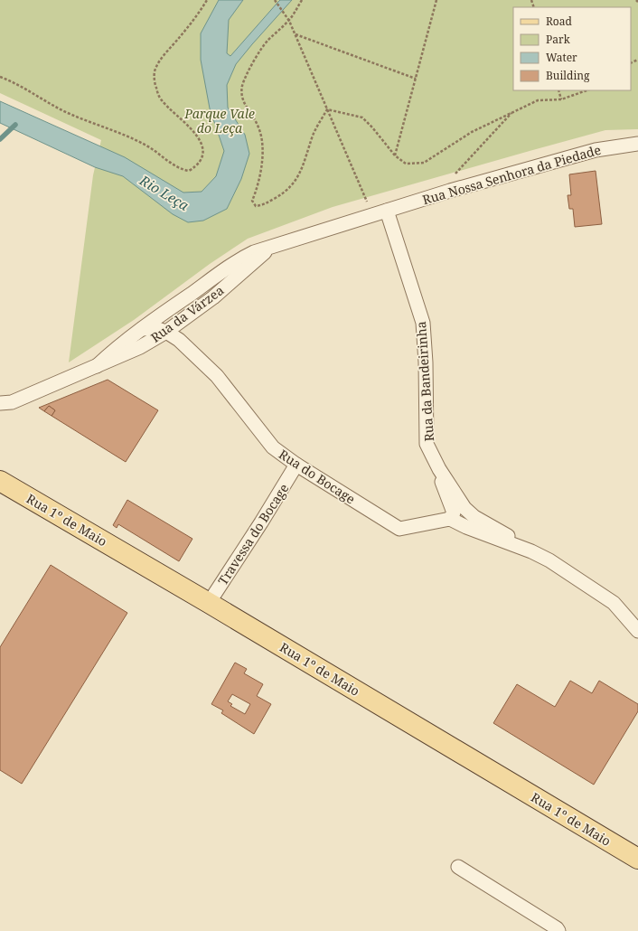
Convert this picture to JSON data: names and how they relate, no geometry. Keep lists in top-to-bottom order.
{
  "streets": {
    "main road": ["Rua 1º de Maio"],
    "street": [
      "Rua Nossa Senhora da Piedade",
      "Rua da Várzea",
      "Rua da Bandeirinha",
      "Rua do Bocage",
      "Travessa do Bocage"
    ]
  },
  "crossings": [
    ["Rua Nossa Senhora da Piedade", "Rua da Várzea"],
    ["Rua Nossa Senhora da Piedade", "Rua da Bandeirinha"],
    ["Rua da Várzea", "Rua da Bandeirinha"],
    ["Rua da Várzea", "Rua do Bocage"],
    ["Rua da Bandeirinha", "Rua do Bocage"],
    ["Rua do Bocage", "Travessa do Bocage"],
    ["Rua 1º de Maio", "Travessa do Bocage"]
  ],
  "water": ["Rio Leça"],
  "parks": ["Parque Vale do Leça"],
  "legend": [
    "Road",
    "Park",
    "Water",
    "Building"
  ]
}
